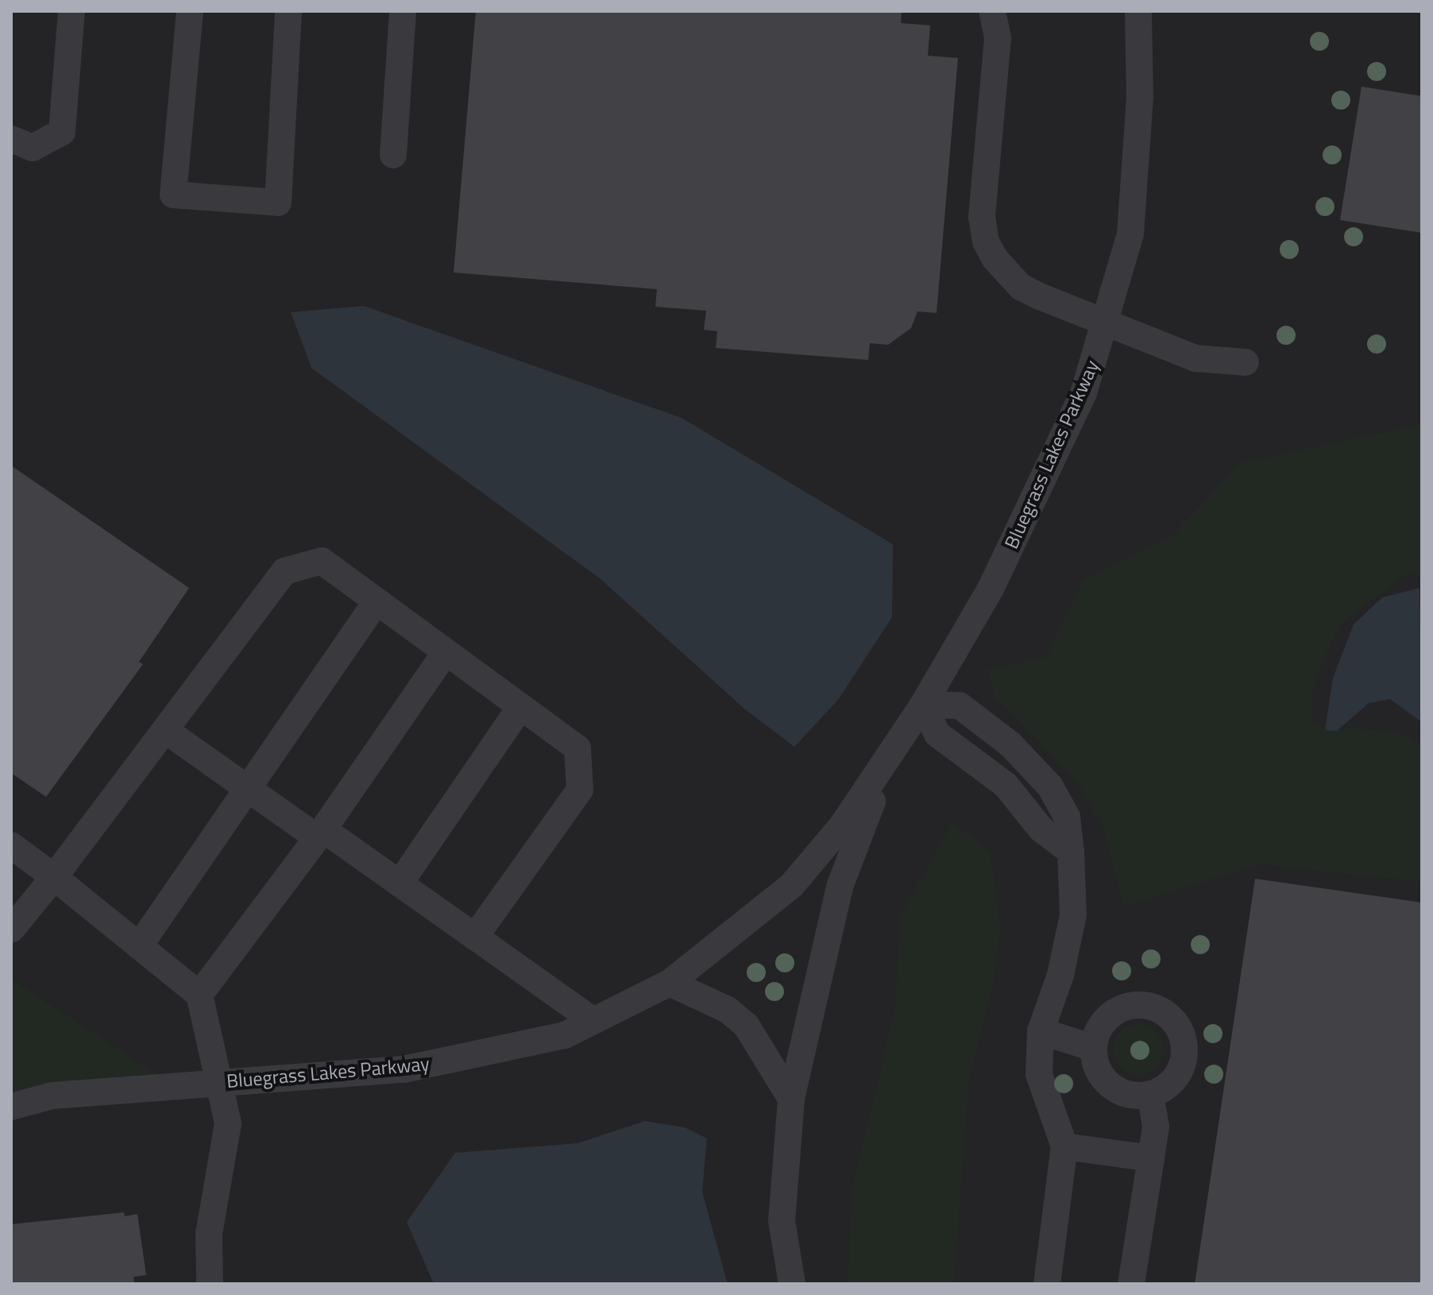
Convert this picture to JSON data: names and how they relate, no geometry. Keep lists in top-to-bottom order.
{
  "streets": {
    "street": ["Bluegrass Lakes Parkway"]
  }
}
